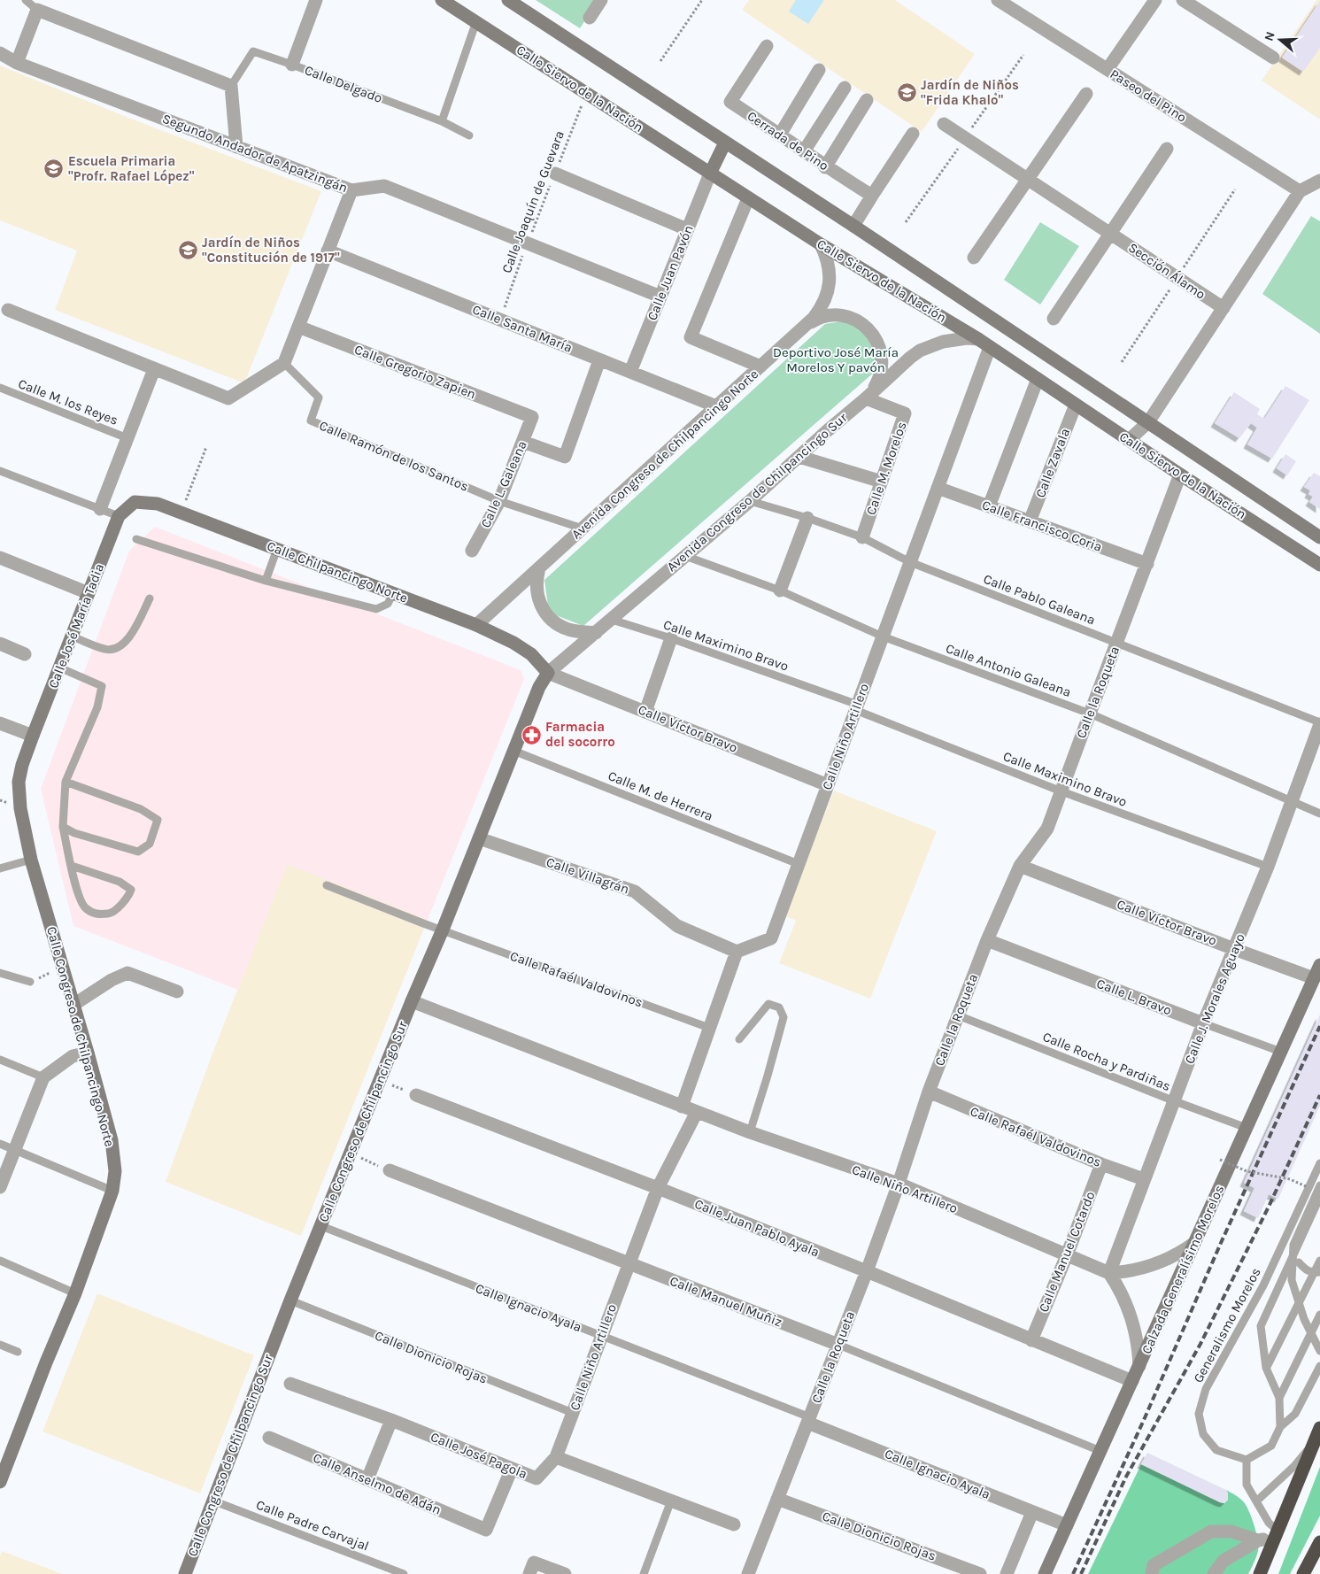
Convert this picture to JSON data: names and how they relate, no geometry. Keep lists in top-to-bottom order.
{
  "streets": {
    "street": [
      "Calle Siervo de la Nación",
      "Paseo del Pino",
      "Cerrada de Pino",
      "Segundo Andador de Apatzingán",
      "Sección Álamo",
      "Calle Juan Pavón",
      "Calle Santa María",
      "Calle Gregorio Zapien",
      "Avenida Congreso de Chilpancingo Norte",
      "Calle Zavala",
      "Calle M. Morelos",
      "Calle L. Galeana",
      "Avenida Congreso de Chilpancingo Sur",
      "Calle Francisco Coria",
      "Calle Chilpancingo Norte",
      "Calle José María Tadia",
      "Calle la Roqueta",
      "Calle Víctor Bravo",
      "Calle Niño Artillero",
      "Calle Villagrán",
      "Calle Rafaél Valdovinos",
      "Calle L. Bravo",
      "Calle J. Morales Aguayo",
      "Calle Congreso de Chilpancingo Norte",
      "Calle Congreso de Chilpancingo Sur",
      "Calle Juan Pablo Ayala",
      "Calle Manuel Cotardo",
      "Calzada Generalísimo Morelos",
      "Calle Manuel Muñiz",
      "Calle Ignacio Ayala",
      "Calle Dionicio Rojas",
      "Calle José Pagola",
      "Calle Anselmo de Adán"
    ],
    "lane": [
      "Calle Delgado",
      "Calle M. los Reyes",
      "Calle Ramón de los Santos",
      "Calle Pablo Galeana",
      "Calle Maximino Bravo",
      "Calle Antonio Galeana",
      "Calle M. de Herrera",
      "Calle Rocha y Pardiñas",
      "Generalismo Morelos",
      "Calle Padre Carvajal"
    ],
    "path": ["Calle Joaquín de Guevara"]
  },
  "crossings": [
    ["Calle Siervo de la Nación", "Calle Joaquín de Guevara"],
    ["Calle Siervo de la Nación", "Calle Juan Pavón"],
    ["Calle Siervo de la Nación", "Avenida Congreso de Chilpancingo Norte"],
    ["Calle Siervo de la Nación", "Calle Zavala"],
    ["Calle Siervo de la Nación", "Avenida Congreso de Chilpancingo Sur"],
    ["Calle Siervo de la Nación", "Calle la Roqueta"],
    ["Calle Siervo de la Nación", "Calle Niño Artillero"],
    ["Segundo Andador de Apatzingán", "Calle Joaquín de Guevara"],
    ["Segundo Andador de Apatzingán", "Calle Juan Pavón"],
    ["Calle Joaquín de Guevara", "Calle Santa María"],
    ["Calle Juan Pavón", "Calle Santa María"],
    ["Calle Santa María", "Avenida Congreso de Chilpancingo Norte"],
    ["Calle Gregorio Zapien", "Calle L. Galeana"],
    ["Avenida Congreso de Chilpancingo Norte", "Calle Ramón de los Santos"],
    ["Avenida Congreso de Chilpancingo Norte", "Calle Chilpancingo Norte"],
    ["Calle Ramón de los Santos", "Calle L. Galeana"],
    ["Calle Zavala", "Calle Francisco Coria"],
    ["Calle M. Morelos", "Avenida Congreso de Chilpancingo Sur"],
    ["Calle M. Morelos", "Calle Pablo Galeana"],
    ["Avenida Congreso de Chilpancingo Sur", "Calle Chilpancingo Norte"],
    ["Avenida Congreso de Chilpancingo Sur", "Calle Pablo Galeana"],
    ["Avenida Congreso de Chilpancingo Sur", "Calle Maximino Bravo"],
    ["Avenida Congreso de Chilpancingo Sur", "Calle Antonio Galeana"],
    ["Avenida Congreso de Chilpancingo Sur", "Calle Víctor Bravo"],
    ["Avenida Congreso de Chilpancingo Sur", "Calle Niño Artillero"],
    ["Avenida Congreso de Chilpancingo Sur", "Calle Congreso de Chilpancingo Sur"],
    ["Calle Francisco Coria", "Calle la Roqueta"],
    ["Calle Francisco Coria", "Calle Niño Artillero"],
    ["Calle Chilpancingo Norte", "Calle José María Tadia"],
    ["Calle Chilpancingo Norte", "Calle Víctor Bravo"],
    ["Calle Chilpancingo Norte", "Calle Congreso de Chilpancingo Sur"],
    ["Calle Pablo Galeana", "Calle la Roqueta"],
    ["Calle Pablo Galeana", "Calle Niño Artillero"],
    ["Calle Pablo Galeana", "Calle J. Morales Aguayo"],
    ["Calle José María Tadia", "Calle Congreso de Chilpancingo Norte"],
    ["Calle Maximino Bravo", "Calle la Roqueta"],
    ["Calle Maximino Bravo", "Calle Niño Artillero"],
    ["Calle Maximino Bravo", "Calle J. Morales Aguayo"],
    ["Calle Antonio Galeana", "Calle la Roqueta"],
    ["Calle Antonio Galeana", "Calle Niño Artillero"],
    ["Calle Antonio Galeana", "Calle J. Morales Aguayo"],
    ["Calle la Roqueta", "Calle Víctor Bravo"],
    ["Calle la Roqueta", "Calle Niño Artillero"],
    ["Calle la Roqueta", "Calle Rafaél Valdovinos"],
    ["Calle la Roqueta", "Calle L. Bravo"],
    ["Calle la Roqueta", "Calle Rocha y Pardiñas"],
    ["Calle la Roqueta", "Calle Juan Pablo Ayala"],
    ["Calle la Roqueta", "Calle Manuel Muñiz"],
    ["Calle la Roqueta", "Calle Ignacio Ayala"],
    ["Calle la Roqueta", "Calle Dionicio Rojas"],
    ["Calle Víctor Bravo", "Calle Niño Artillero"],
    ["Calle Víctor Bravo", "Calle J. Morales Aguayo"],
    ["Calle Víctor Bravo", "Calle Congreso de Chilpancingo Sur"],
    ["Calle Víctor Bravo", "Calzada Generalísimo Morelos"],
    ["Calle Niño Artillero", "Calle M. de Herrera"],
    ["Calle Niño Artillero", "Calle Villagrán"],
    ["Calle Niño Artillero", "Calle J. Morales Aguayo"],
    ["Calle Niño Artillero", "Calle Congreso de Chilpancingo Sur"],
    ["Calle Niño Artillero", "Calle Juan Pablo Ayala"],
    ["Calle Niño Artillero", "Calle Manuel Cotardo"],
    ["Calle Niño Artillero", "Calzada Generalísimo Morelos"],
    ["Calle Niño Artillero", "Calle Manuel Muñiz"],
    ["Calle Niño Artillero", "Calle Ignacio Ayala"],
    ["Calle Niño Artillero", "Calle Dionicio Rojas"],
    ["Calle Niño Artillero", "Calle José Pagola"],
    ["Calle M. de Herrera", "Calle Congreso de Chilpancingo Sur"],
    ["Calle Villagrán", "Calle Congreso de Chilpancingo Sur"],
    ["Calle Rafaél Valdovinos", "Calle J. Morales Aguayo"],
    ["Calle Rafaél Valdovinos", "Calle Congreso de Chilpancingo Sur"],
    ["Calle Rafaél Valdovinos", "Calle Manuel Cotardo"],
    ["Calle L. Bravo", "Calle J. Morales Aguayo"],
    ["Calle L. Bravo", "Calzada Generalísimo Morelos"],
    ["Calle J. Morales Aguayo", "Calle Rocha y Pardiñas"],
    ["Calle Rocha y Pardiñas", "Calzada Generalísimo Morelos"],
    ["Calle Congreso de Chilpancingo Sur", "Calle Ignacio Ayala"],
    ["Calle Congreso de Chilpancingo Sur", "Calle Dionicio Rojas"],
    ["Calle Congreso de Chilpancingo Sur", "Calle Padre Carvajal"],
    ["Calle Juan Pablo Ayala", "Calle Manuel Cotardo"],
    ["Calle Juan Pablo Ayala", "Calzada Generalísimo Morelos"],
    ["Calzada Generalísimo Morelos", "Calle Manuel Muñiz"],
    ["Calzada Generalísimo Morelos", "Calle Ignacio Ayala"],
    ["Calle José Pagola", "Calle Anselmo de Adán"]
  ],
  "parks": ["Deportivo José María Morelos Y pavón"],
  "places": {
    "school or university": ["Jardín de Niños \"Frida Khalo\"", "Escuela Primaria \"Profr. Rafael López\"", "Jardín de Niños \"Constitución de 1917\""],
    "pharmacy": ["Farmacia del socorro"]
  },
  "north": "left"
}
